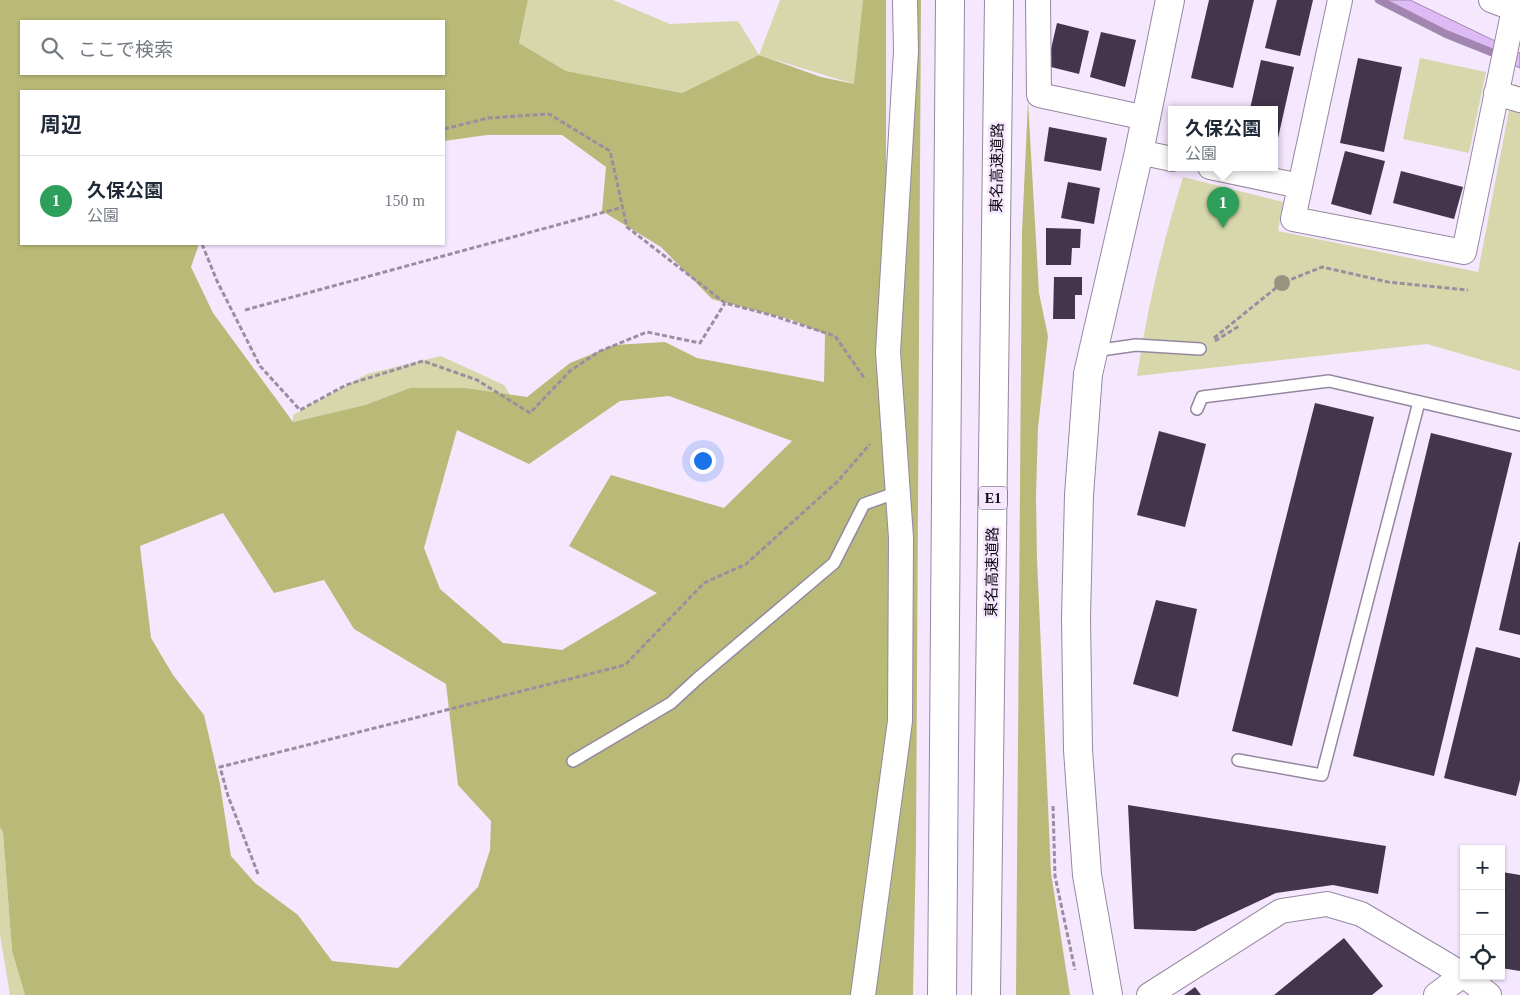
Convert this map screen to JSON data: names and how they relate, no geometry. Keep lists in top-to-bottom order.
{
  "streets": {
    "main road": ["東名高速道路", "E1"]
  },
  "page": {
    "search": "ここで検索",
    "heading": "周辺",
    "popup": ["久保公園", "公園"],
    "list": [
      {
        "mark": "1",
        "name": "久保公園",
        "note": "公園",
        "value": "150 m"
      }
    ],
    "pins": "1",
    "map_buttons": ["+", "−"]
  }
}
